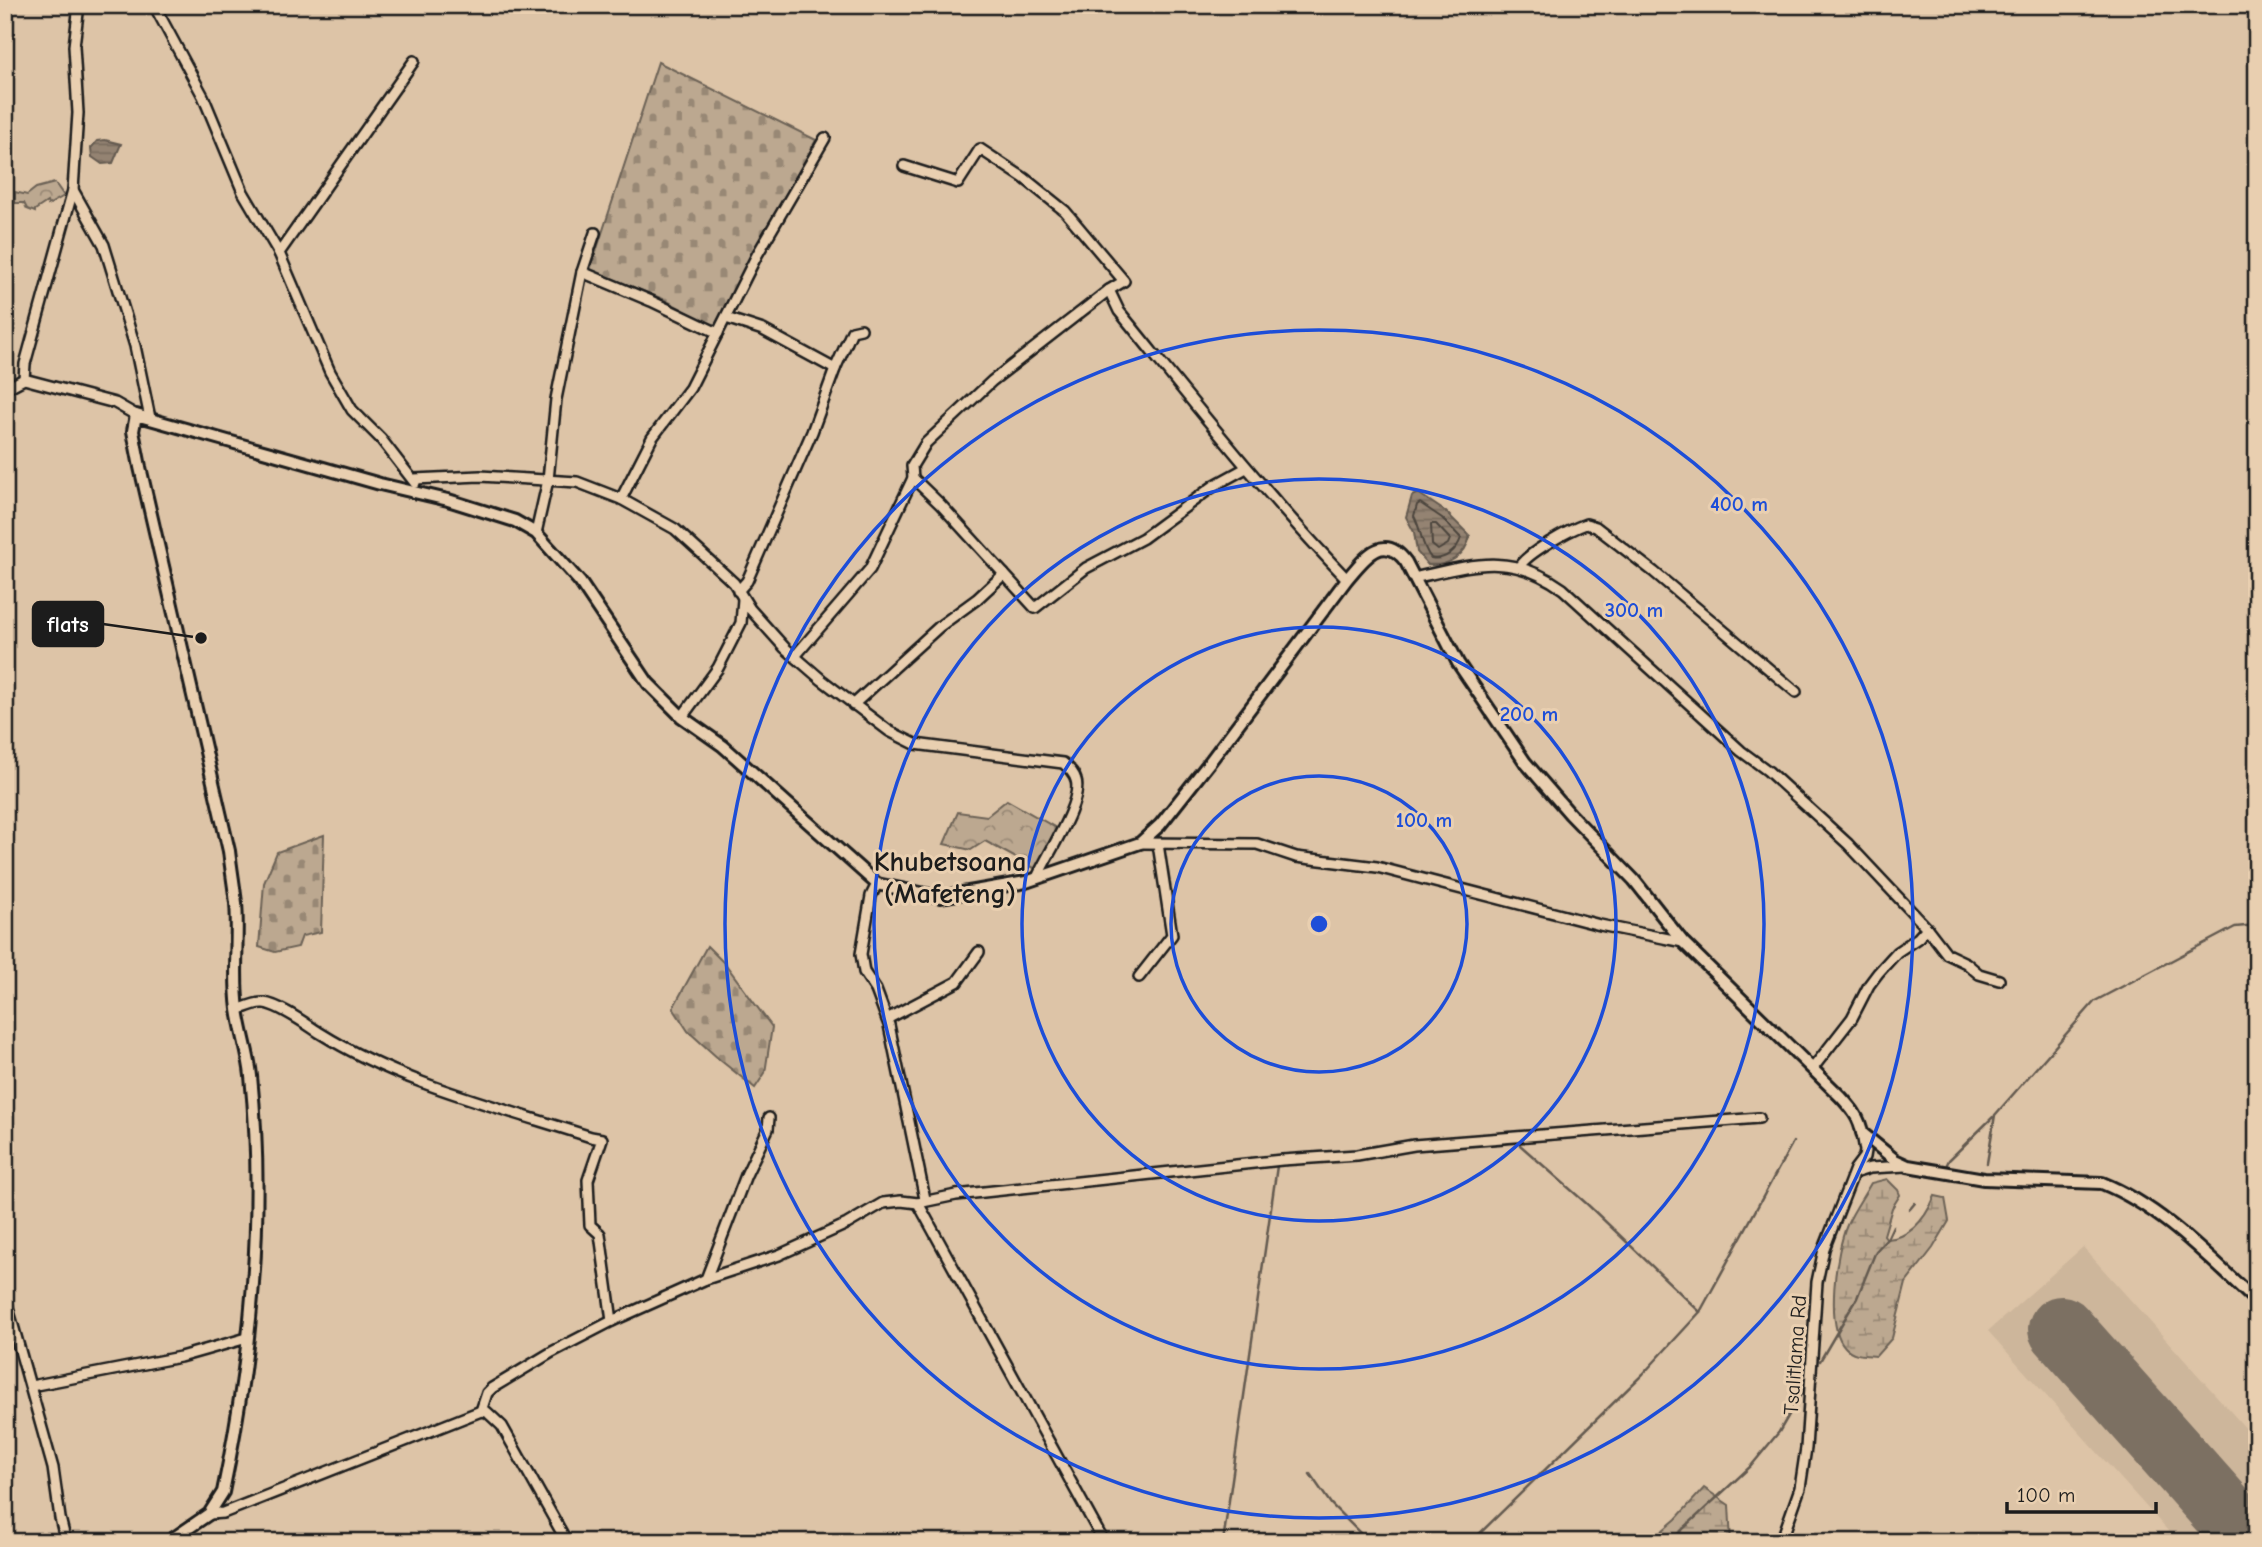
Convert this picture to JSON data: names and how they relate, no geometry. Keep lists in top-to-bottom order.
{
  "streets": {
    "street": ["Tsalitlama Rd"]
  },
  "districts": ["Khubetsoana (Mafeteng)"],
  "places": ["flats"],
  "scale_bar": "100 m",
  "rings": [
    "400 m",
    "300 m",
    "200 m",
    "100 m"
  ]
}
